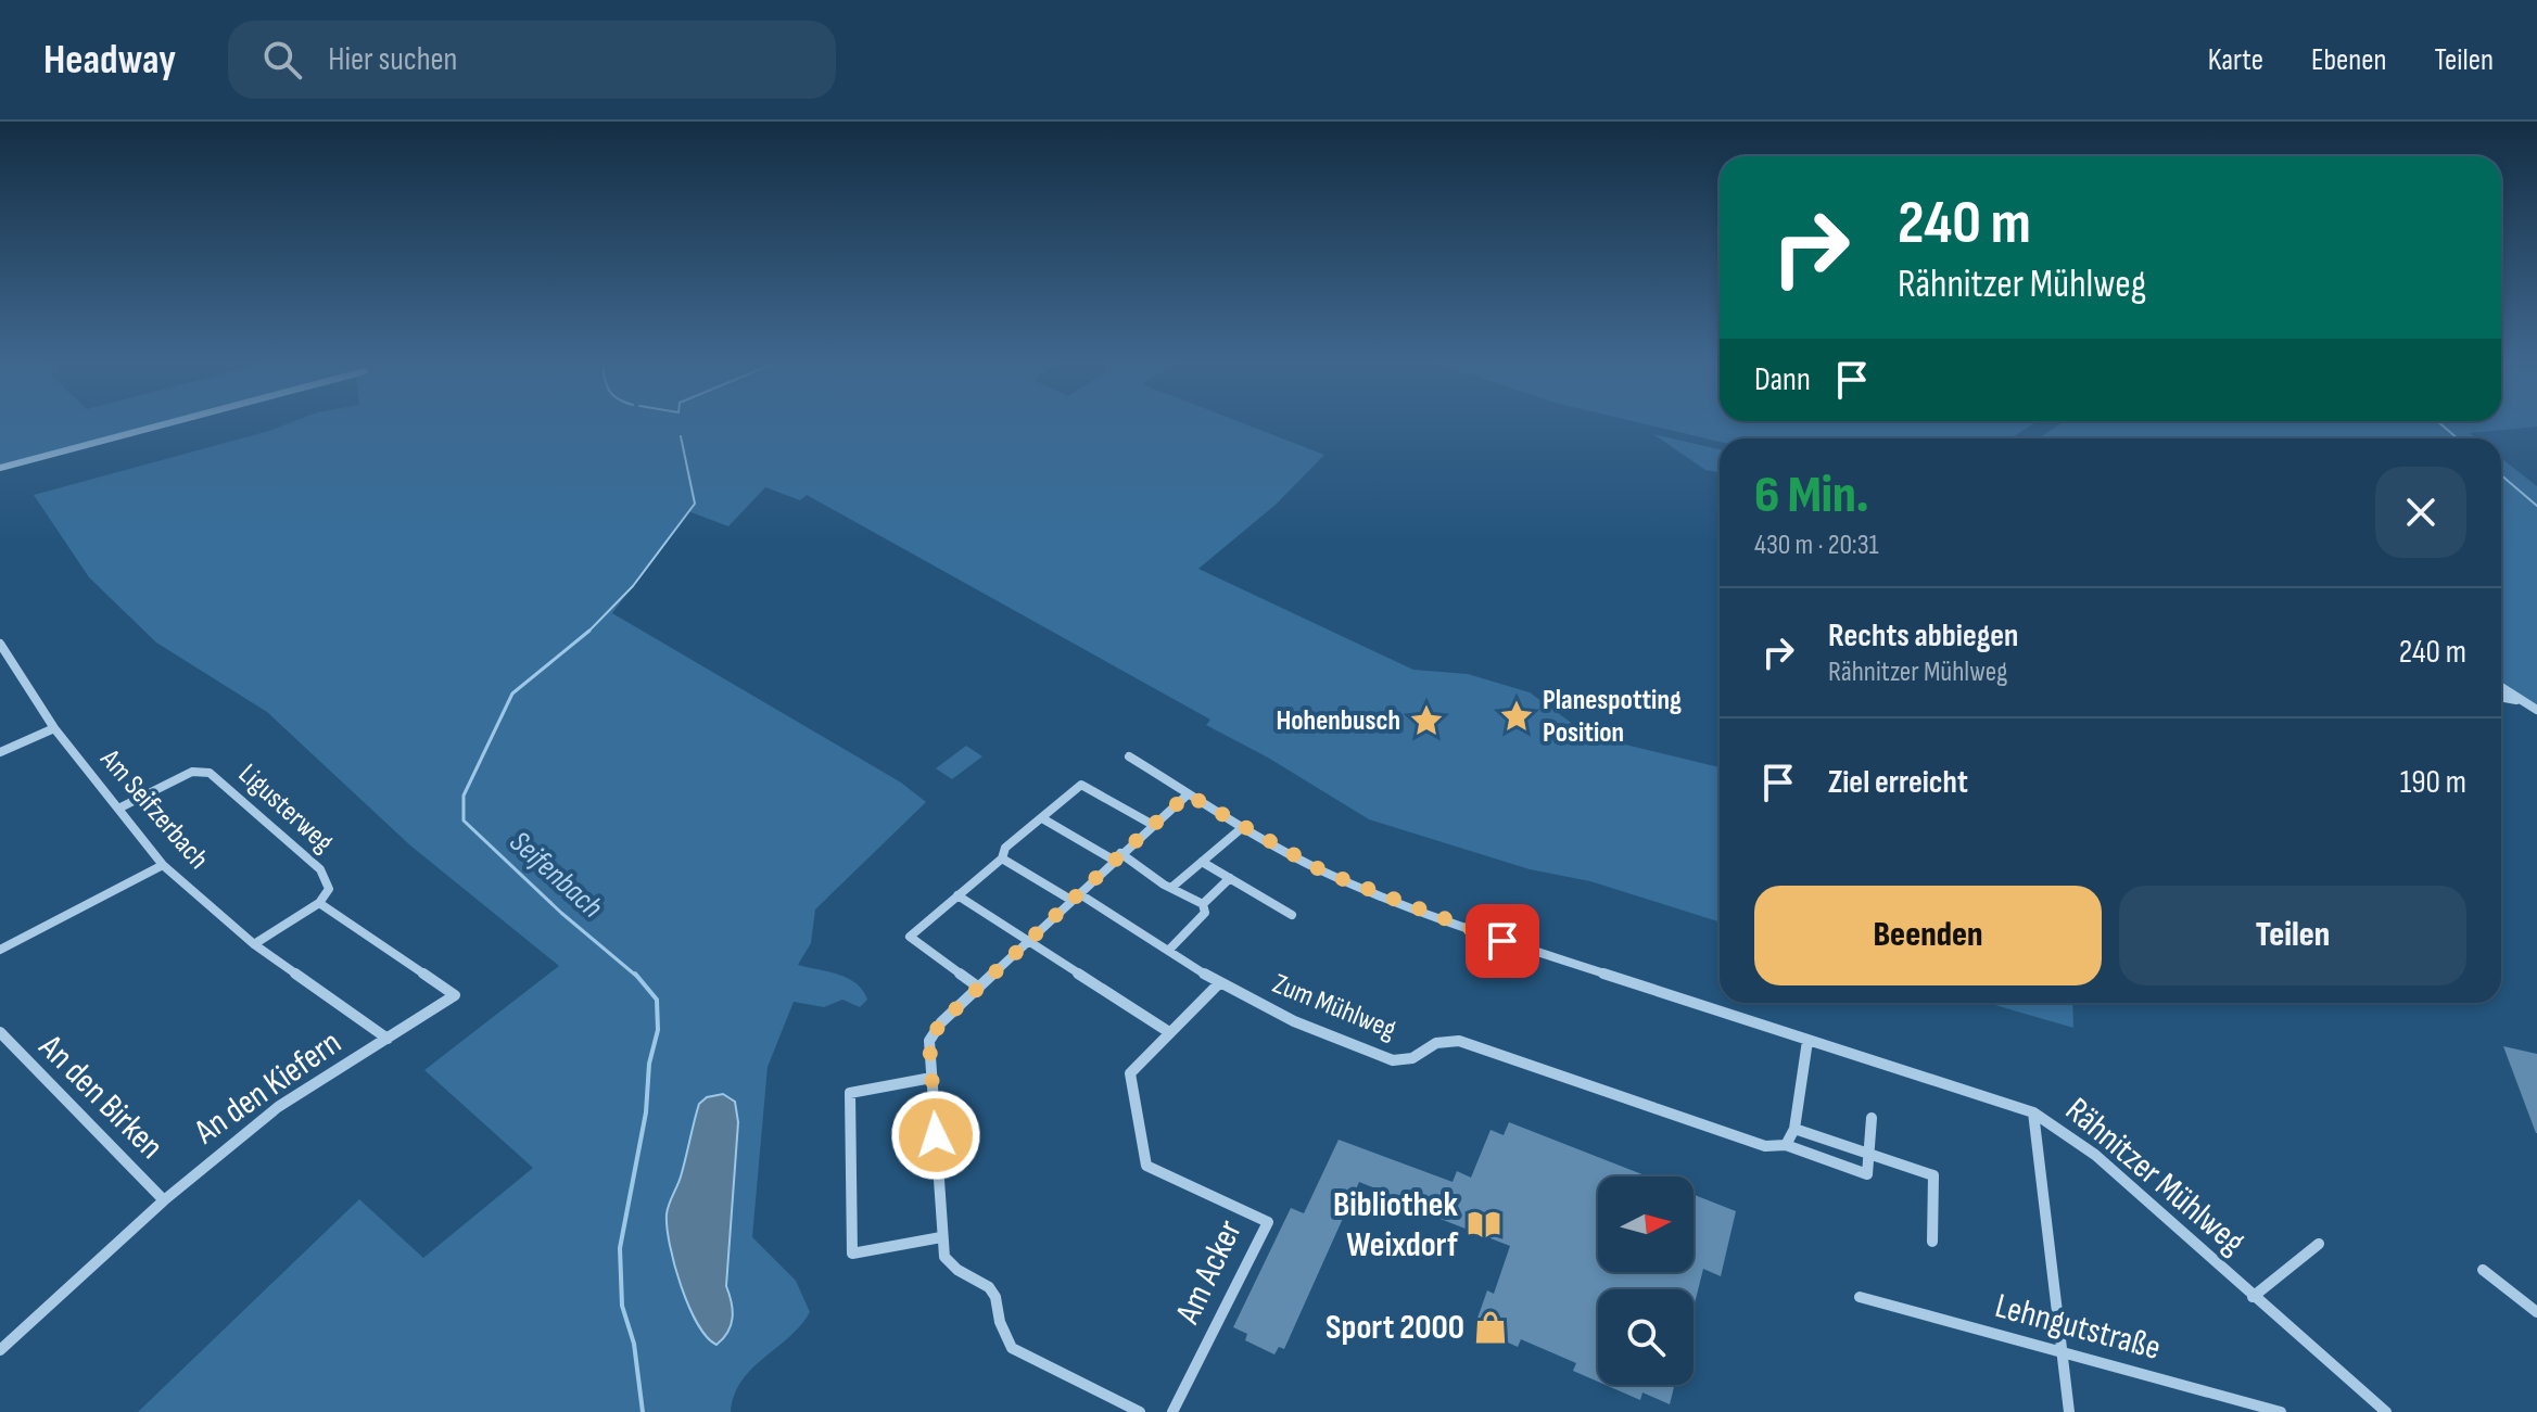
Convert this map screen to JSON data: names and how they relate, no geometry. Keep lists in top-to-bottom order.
{
  "streets": {
    "street": [
      "Ligusterweg",
      "Am Seifzerbach",
      "Zum Mühlweg",
      "An den Kiefern",
      "An den Birken",
      "Rähnitzer Mühlweg",
      "Am Acker",
      "Lehngutstraße"
    ]
  },
  "crossings": [
    ["Ligusterweg", "Am Seifzerbach"],
    ["Ligusterweg", "An den Kiefern"],
    ["Am Seifzerbach", "An den Kiefern"],
    ["Zum Mühlweg", "Am Acker"],
    ["An den Kiefern", "An den Birken"]
  ],
  "water": ["Seifenbach"],
  "places": {
    "place": ["Planespotting Position", "Hohenbusch"],
    "library": ["Bibliothek Weixdorf"],
    "shop": ["Sport 2000"]
  },
  "north": "right",
  "page": {
    "header": "Headway",
    "search": "Hier suchen",
    "nav": ["Karte", "Ebenen", "Teilen"],
    "turn": ["240 m", "Rähnitzer Mühlweg"],
    "then": "Dann",
    "heading": ["6 Min.", "430 m · 20:31"],
    "list": [
      {
        "name": "Rechts abbiegen",
        "note": "Rähnitzer Mühlweg",
        "value": "240 m"
      },
      {
        "name": "Ziel erreicht",
        "value": "190 m"
      }
    ],
    "buttons": ["Beenden", "Teilen"]
  }
}
